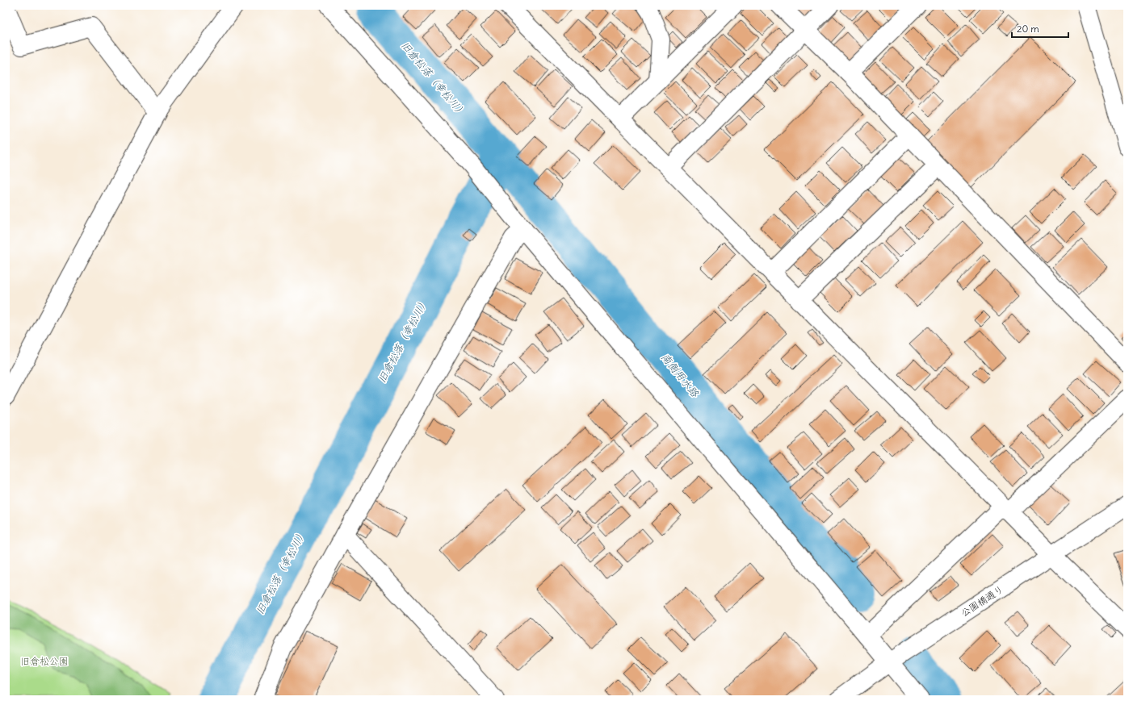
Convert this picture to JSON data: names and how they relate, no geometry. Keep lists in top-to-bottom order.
{
  "streets": {
    "main road": ["公園橋通り"]
  },
  "water": ["旧倉松落（幸松川）", "南側用水路"],
  "parks": ["旧倉松公園"],
  "scale_bar": "20 m"
}
